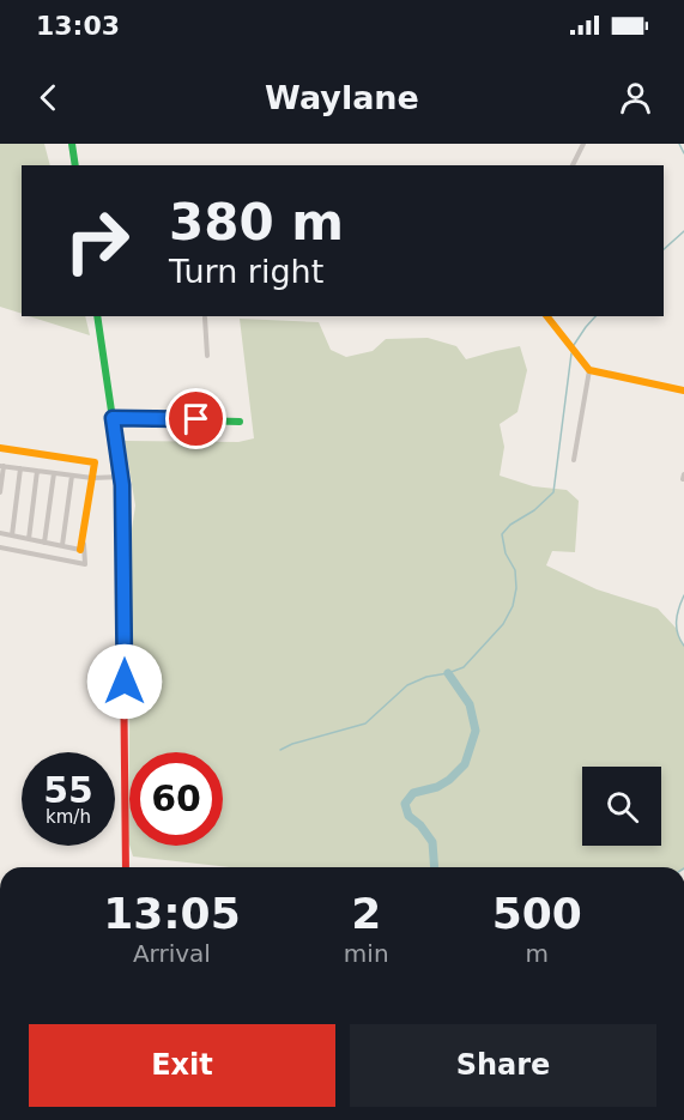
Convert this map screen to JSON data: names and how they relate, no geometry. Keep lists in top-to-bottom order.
{
  "page": {
    "status": "13:03",
    "header": "Waylane",
    "turn": ["380 m", "Turn right"],
    "speed": "55 km/h",
    "limit": "60",
    "eta": [
      "13:05",
      "Arrival",
      "2",
      "min",
      "500",
      "m"
    ],
    "buttons": ["Exit", "Share"]
  }
}
